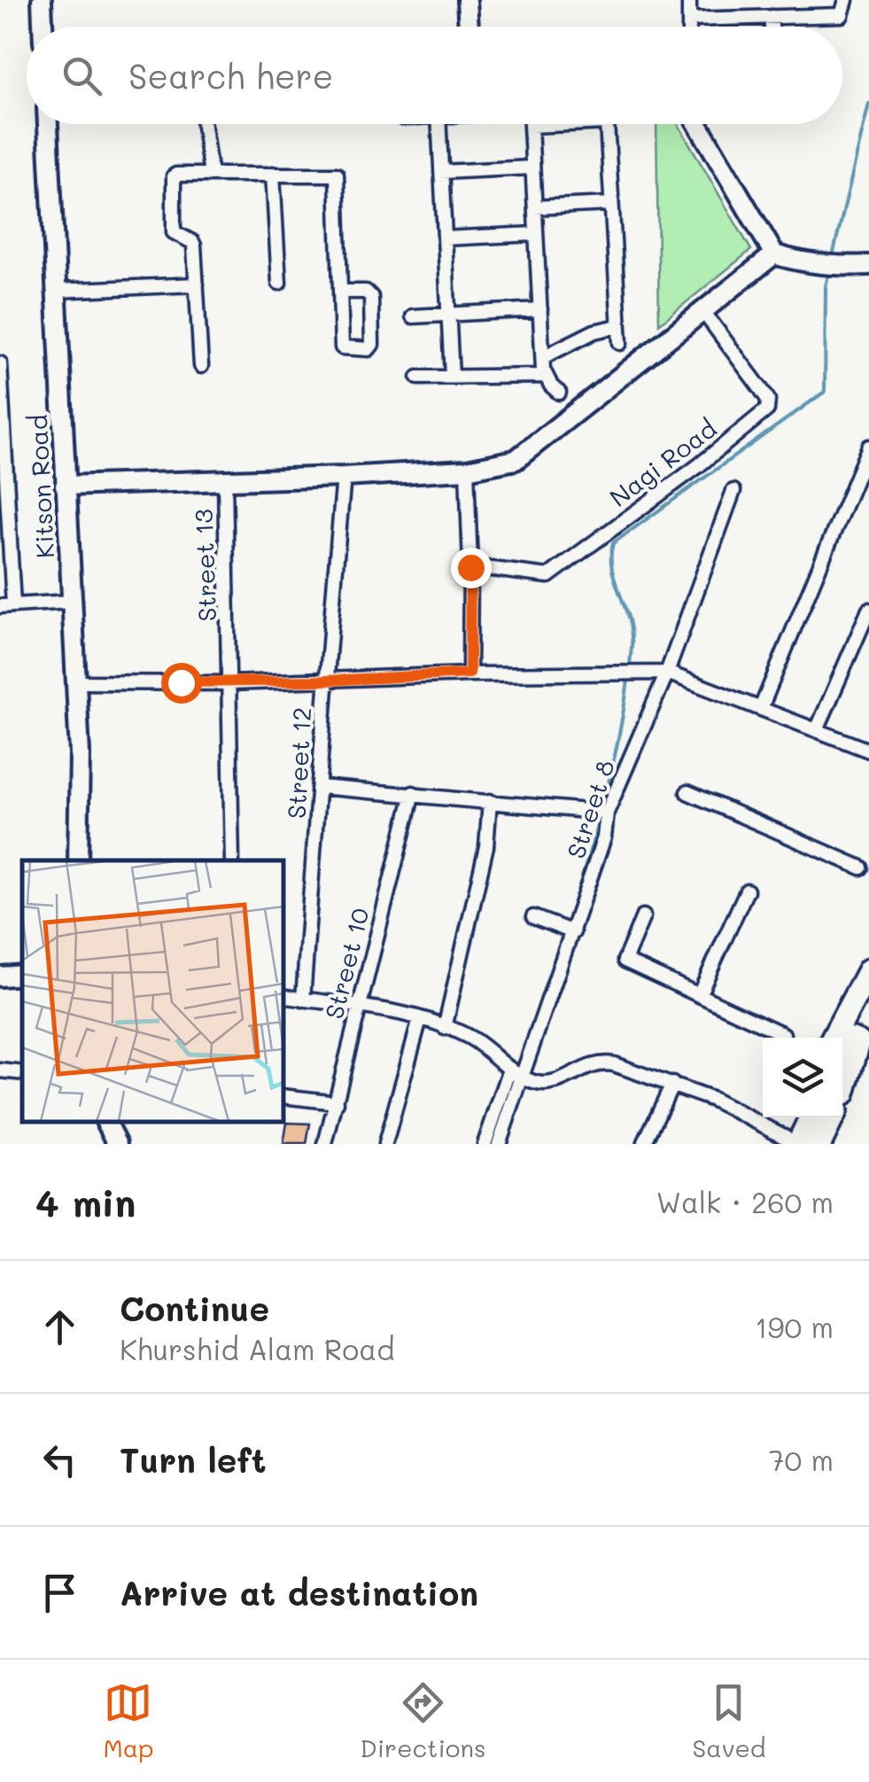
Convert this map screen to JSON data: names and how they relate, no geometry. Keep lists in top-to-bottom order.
{
  "streets": {
    "street": [
      "Nagi Road",
      "Kitson Road",
      "Street 13",
      "Street 12",
      "Street 8",
      "Street 10"
    ]
  },
  "page": {
    "search": "Search here",
    "heading": ["4 min", "Walk · 260 m"],
    "list": [
      ["Continue", "Khurshid Alam Road", "190 m"],
      ["Turn left", "70 m"],
      "Arrive at destination"
    ],
    "nav": ["Map", "Directions", "Saved"]
  }
}
